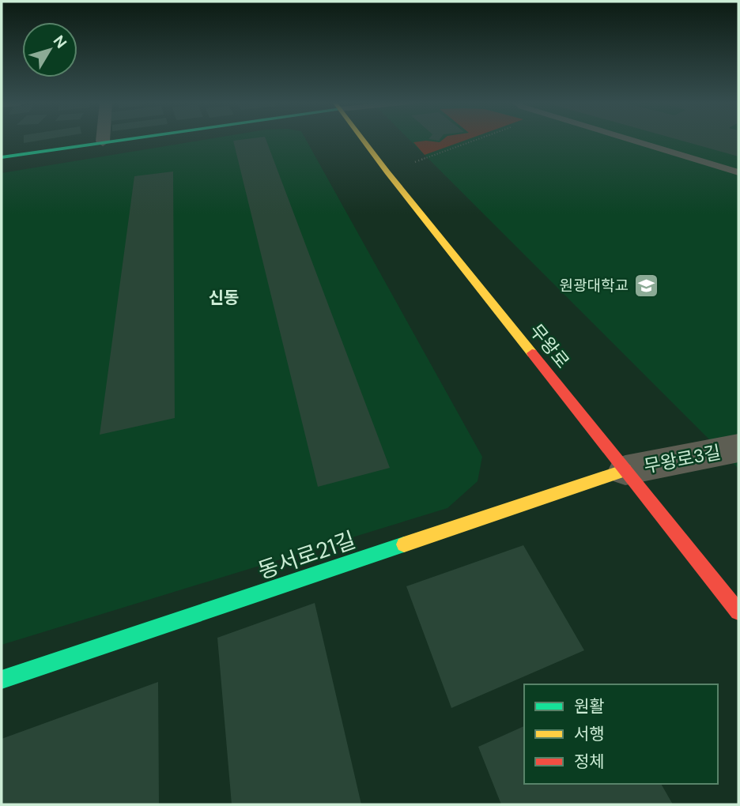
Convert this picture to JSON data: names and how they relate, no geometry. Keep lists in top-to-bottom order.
{
  "streets": {
    "street": ["무왕로", "무왕로3길", "동서로21길"]
  },
  "crossings": [
    ["무왕로", "무왕로3길"],
    ["무왕로", "동서로21길"],
    ["무왕로3길", "동서로21길"]
  ],
  "districts": ["신동"],
  "places": {
    "school or university": ["원광대학교"]
  },
  "legend": ["원활", "서행", "정체"],
  "north": "top right"
}
